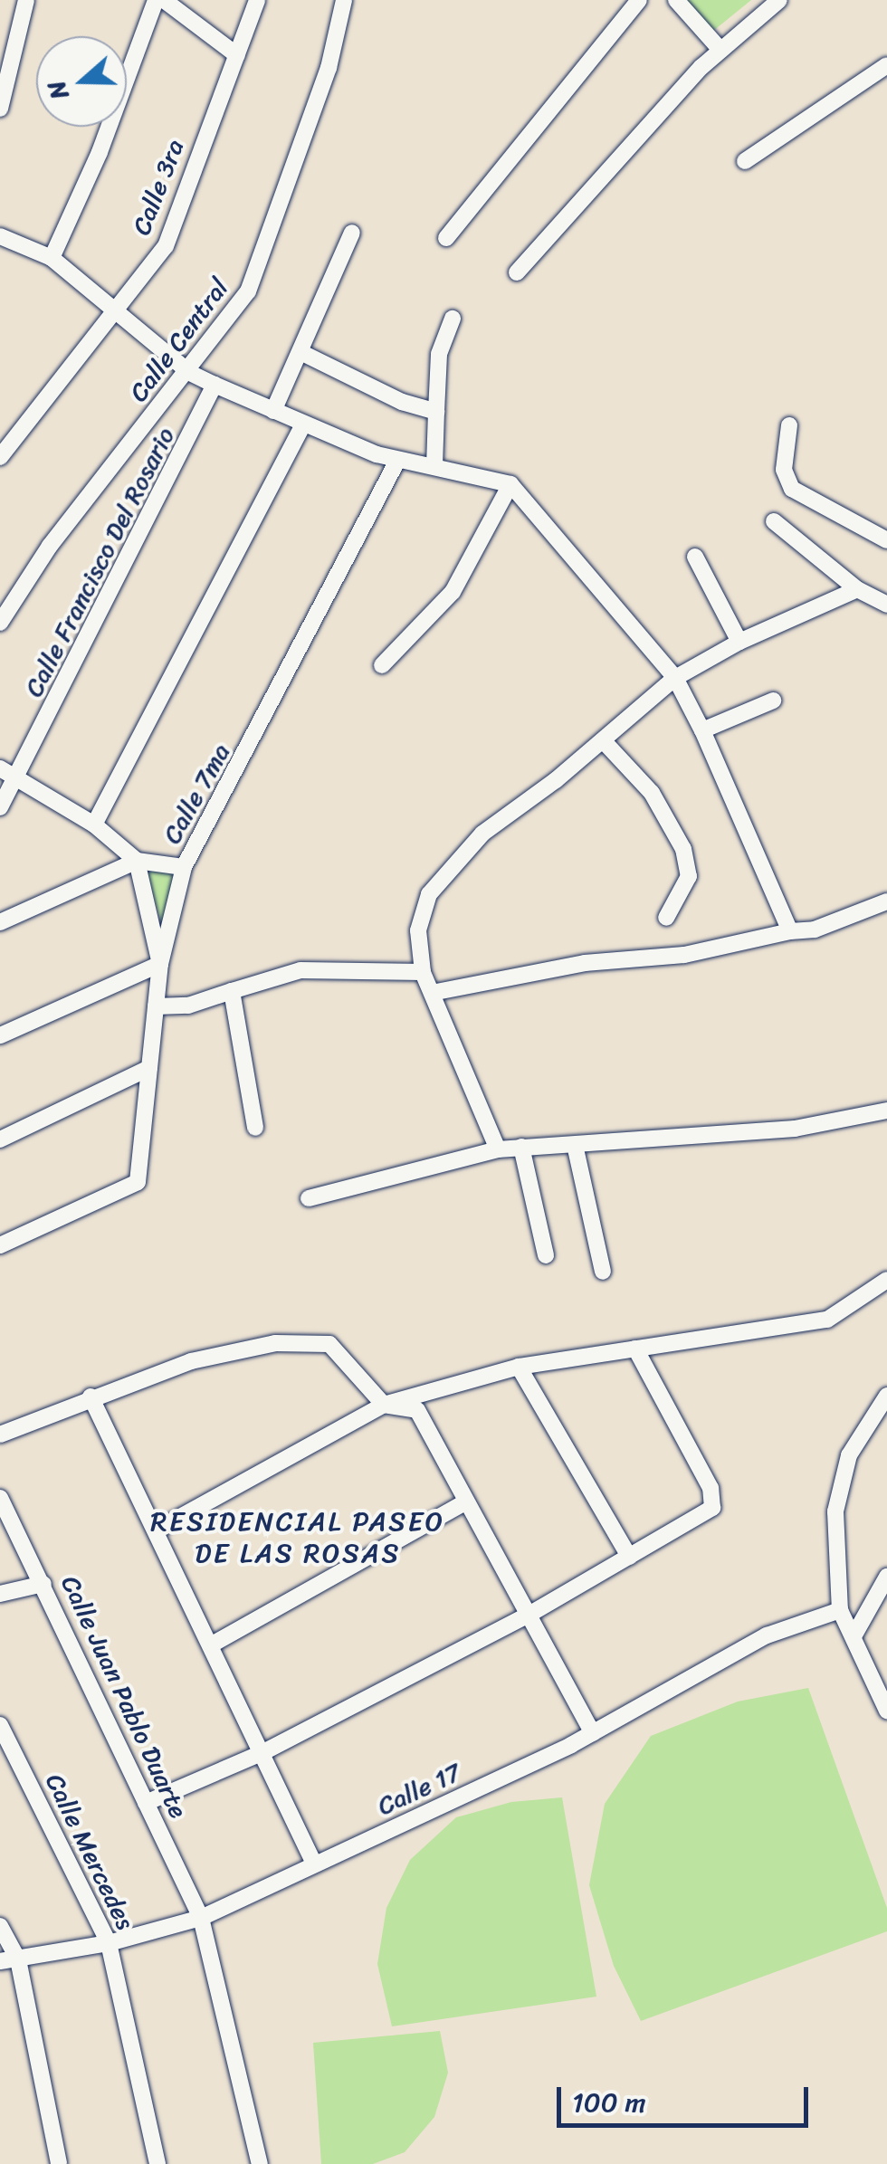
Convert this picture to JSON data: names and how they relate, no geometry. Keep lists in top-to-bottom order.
{
  "streets": {
    "street": [
      "Calle 3ra",
      "Calle Central",
      "Calle Francisco Del Rosario",
      "Calle 7ma",
      "Calle Juan Pablo Duarte",
      "Calle 17",
      "Calle Mercedes"
    ]
  },
  "crossings": [
    ["Calle Juan Pablo Duarte", "Calle 17"],
    ["Calle 17", "Calle Mercedes"]
  ],
  "districts": ["RESIDENCIAL PASEO DE LAS ROSAS"],
  "scale_bar": "100 m",
  "north": "left"
}
